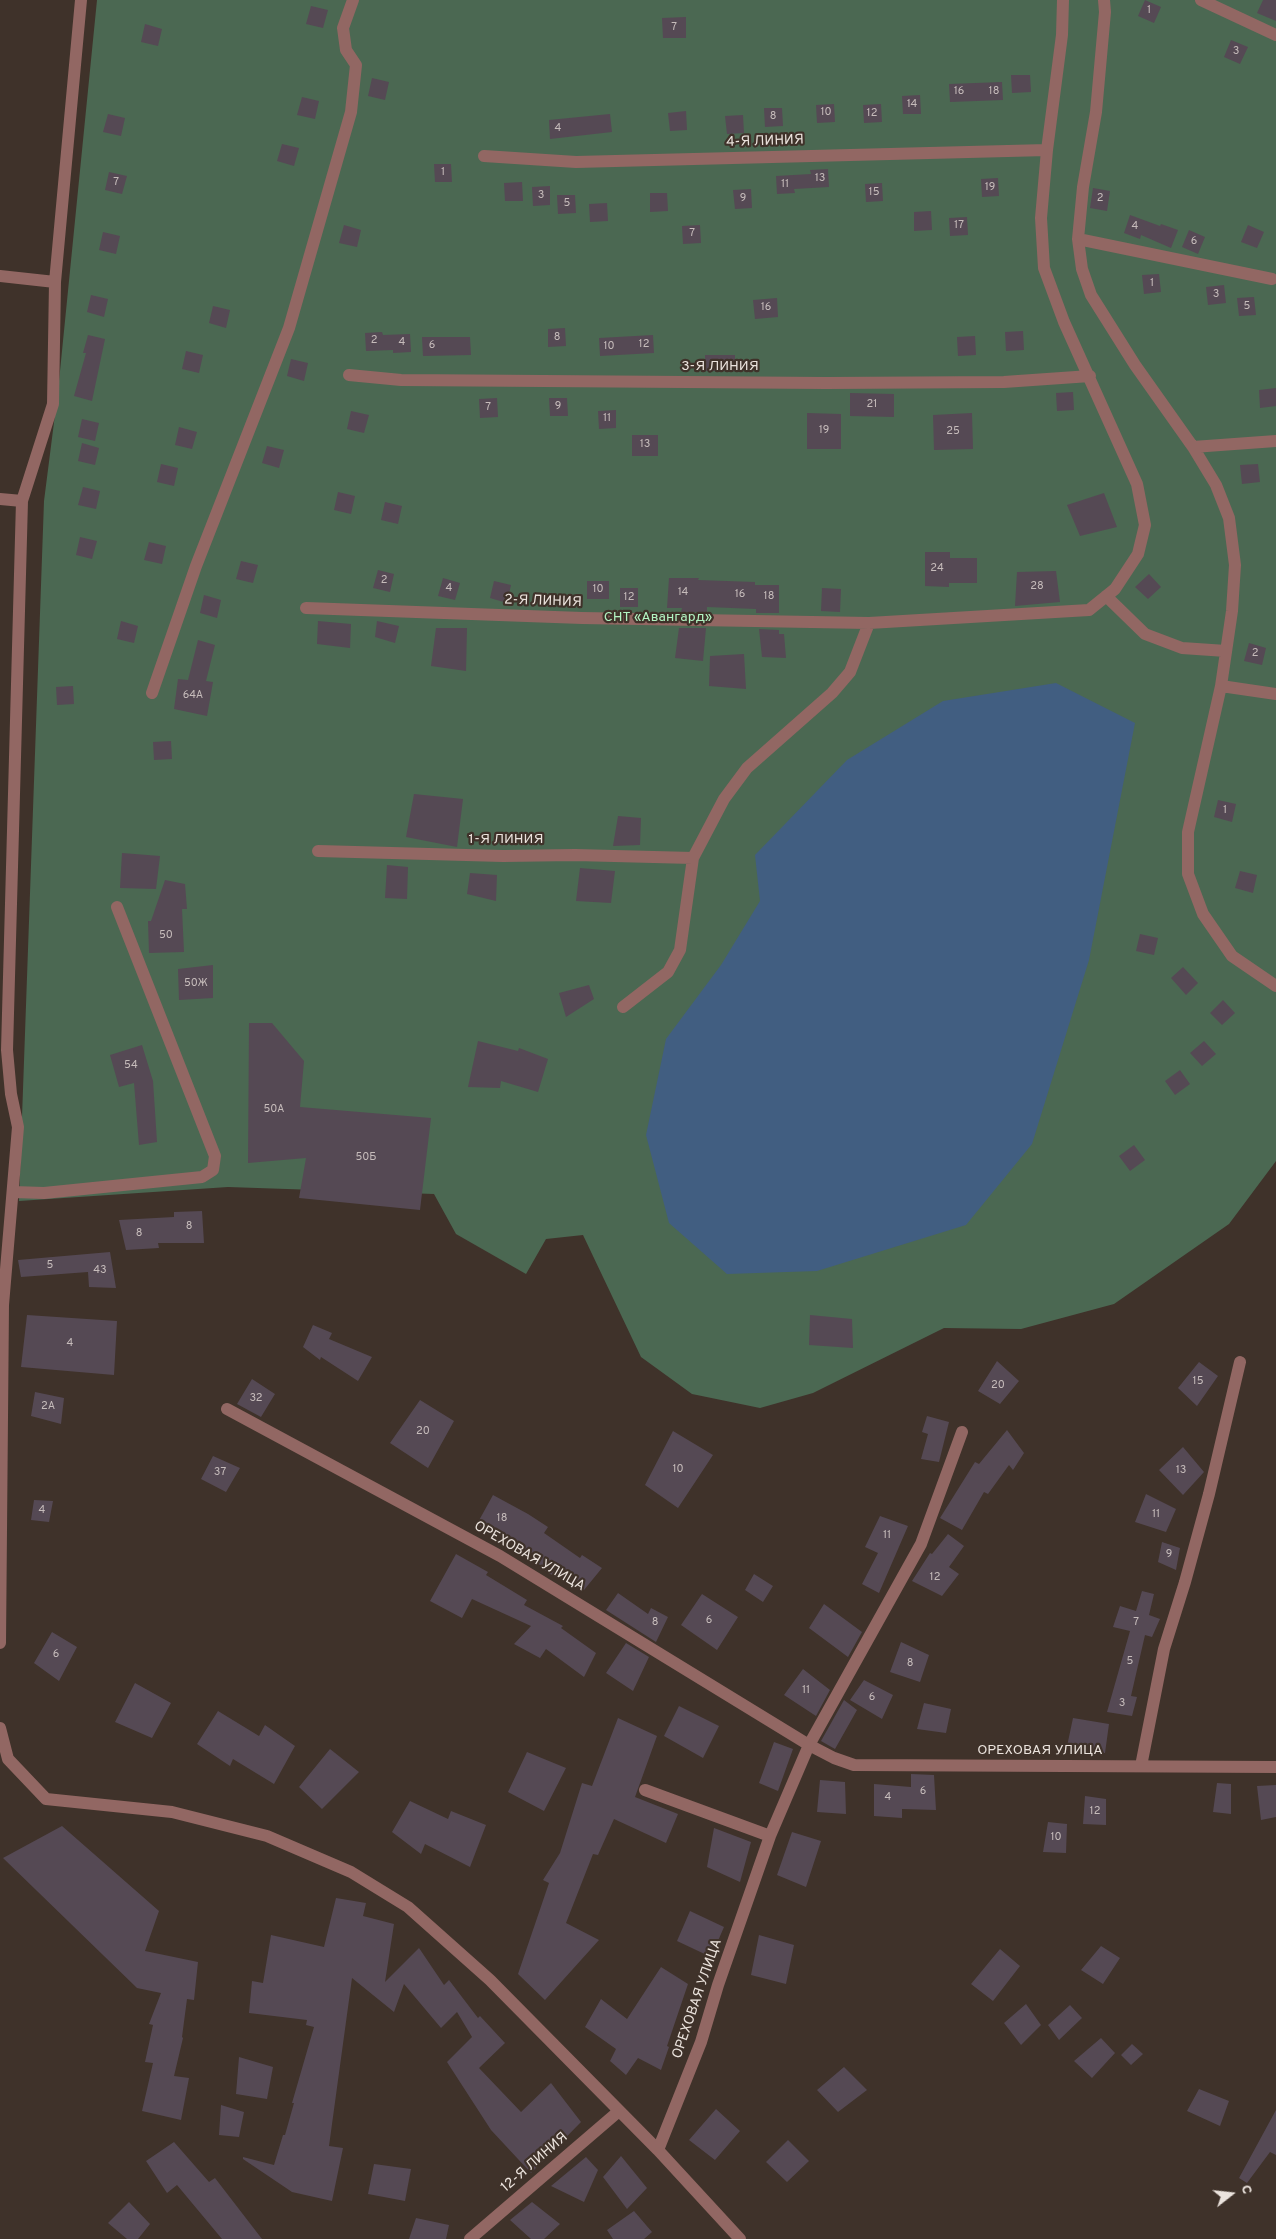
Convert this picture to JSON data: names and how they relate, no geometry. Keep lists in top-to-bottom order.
{
  "streets": {
    "street": [
      "4-Я ЛИНИЯ",
      "3-Я ЛИНИЯ",
      "2-Я ЛИНИЯ",
      "1-Я ЛИНИЯ",
      "ОРЕХОВАЯ УЛИЦА",
      "12-Я ЛИНИЯ"
    ]
  },
  "crossings": [
    ["4-Я ЛИНИЯ", "2-Я ЛИНИЯ"],
    ["3-Я ЛИНИЯ", "2-Я ЛИНИЯ"]
  ],
  "parks": ["СНТ «Авангард»"],
  "house_numbers": [
    "1",
    "7",
    "3",
    "16",
    "18",
    "14",
    "10",
    "12",
    "8",
    "4",
    "1",
    "13",
    "7",
    "11",
    "19",
    "15",
    "3",
    "9",
    "2",
    "5",
    "17",
    "4",
    "7",
    "6",
    "1",
    "3",
    "5",
    "16",
    "8",
    "2",
    "4",
    "12",
    "6",
    "10",
    "21",
    "9",
    "7",
    "11",
    "19",
    "25",
    "13",
    "24",
    "2",
    "28",
    "4",
    "10",
    "14",
    "16",
    "18",
    "12",
    "2",
    "64А",
    "1",
    "50",
    "50Ж",
    "54",
    "50А",
    "50Б",
    "8",
    "8",
    "5",
    "43",
    "4",
    "15",
    "20",
    "32",
    "2А",
    "20",
    "10",
    "13",
    "37",
    "4",
    "11",
    "18",
    "11",
    "9",
    "12",
    "6",
    "8",
    "7",
    "6",
    "5",
    "8",
    "11",
    "6",
    "3",
    "6",
    "4",
    "12",
    "10"
  ],
  "north": "right"
}
